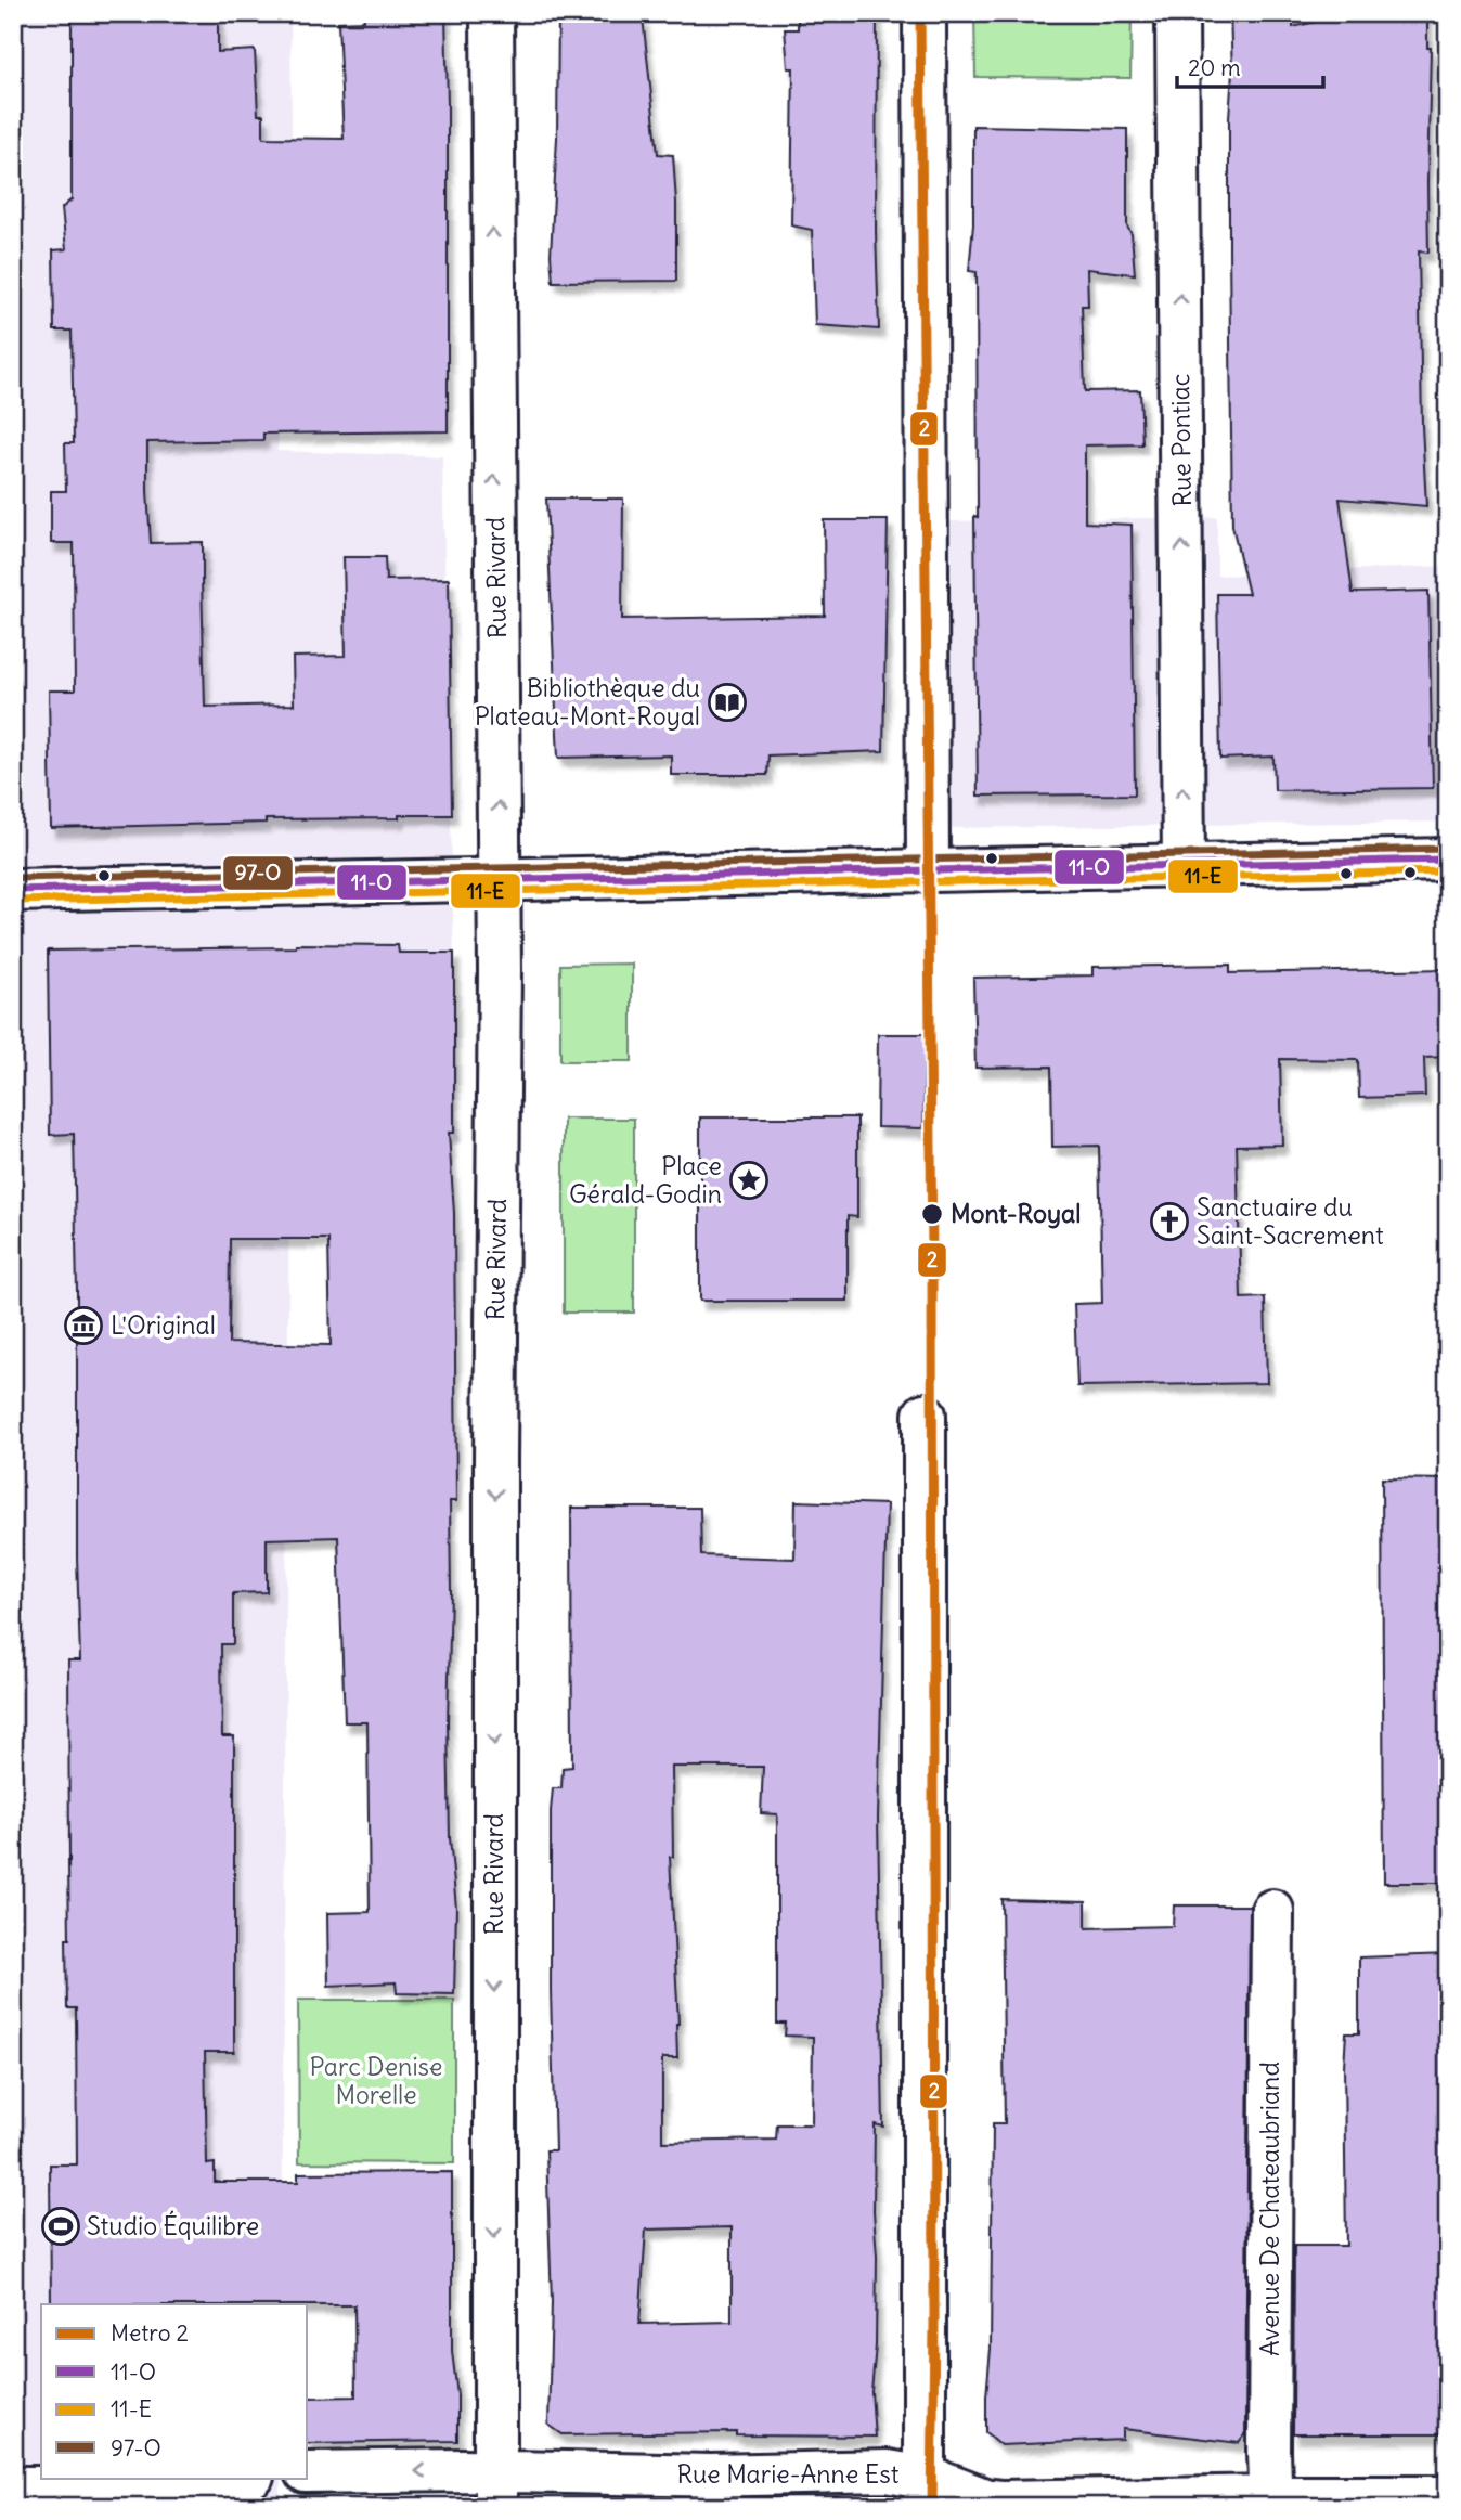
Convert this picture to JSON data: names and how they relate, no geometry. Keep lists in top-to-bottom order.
{
  "streets": {
    "street": [
      "Rue Pontiac",
      "Rue Rivard",
      "Avenue De Chateaubriand",
      "Rue Marie-Anne Est"
    ]
  },
  "crossings": [
    ["Rue Rivard", "Rue Marie-Anne Est"],
    ["Avenue De Chateaubriand", "Rue Marie-Anne Est"]
  ],
  "parks": ["Parc Denise Morelle"],
  "places": {
    "library": ["Bibliothèque du Plateau-Mont-Royal"],
    "place": ["Place Gérald-Godin"],
    "other": ["Mont-Royal"],
    "church": ["Sanctuaire du Saint-Sacrement"],
    "museum": ["L'Original"],
    "sports": ["Studio Équilibre"]
  },
  "lines": [
    "metro line 2",
    "transit line 97-O",
    "transit line 11-O",
    "transit line 11-E"
  ],
  "legend": [
    "Metro 2",
    "11-O",
    "11-E",
    "97-O"
  ],
  "scale_bar": "20 m"
}
